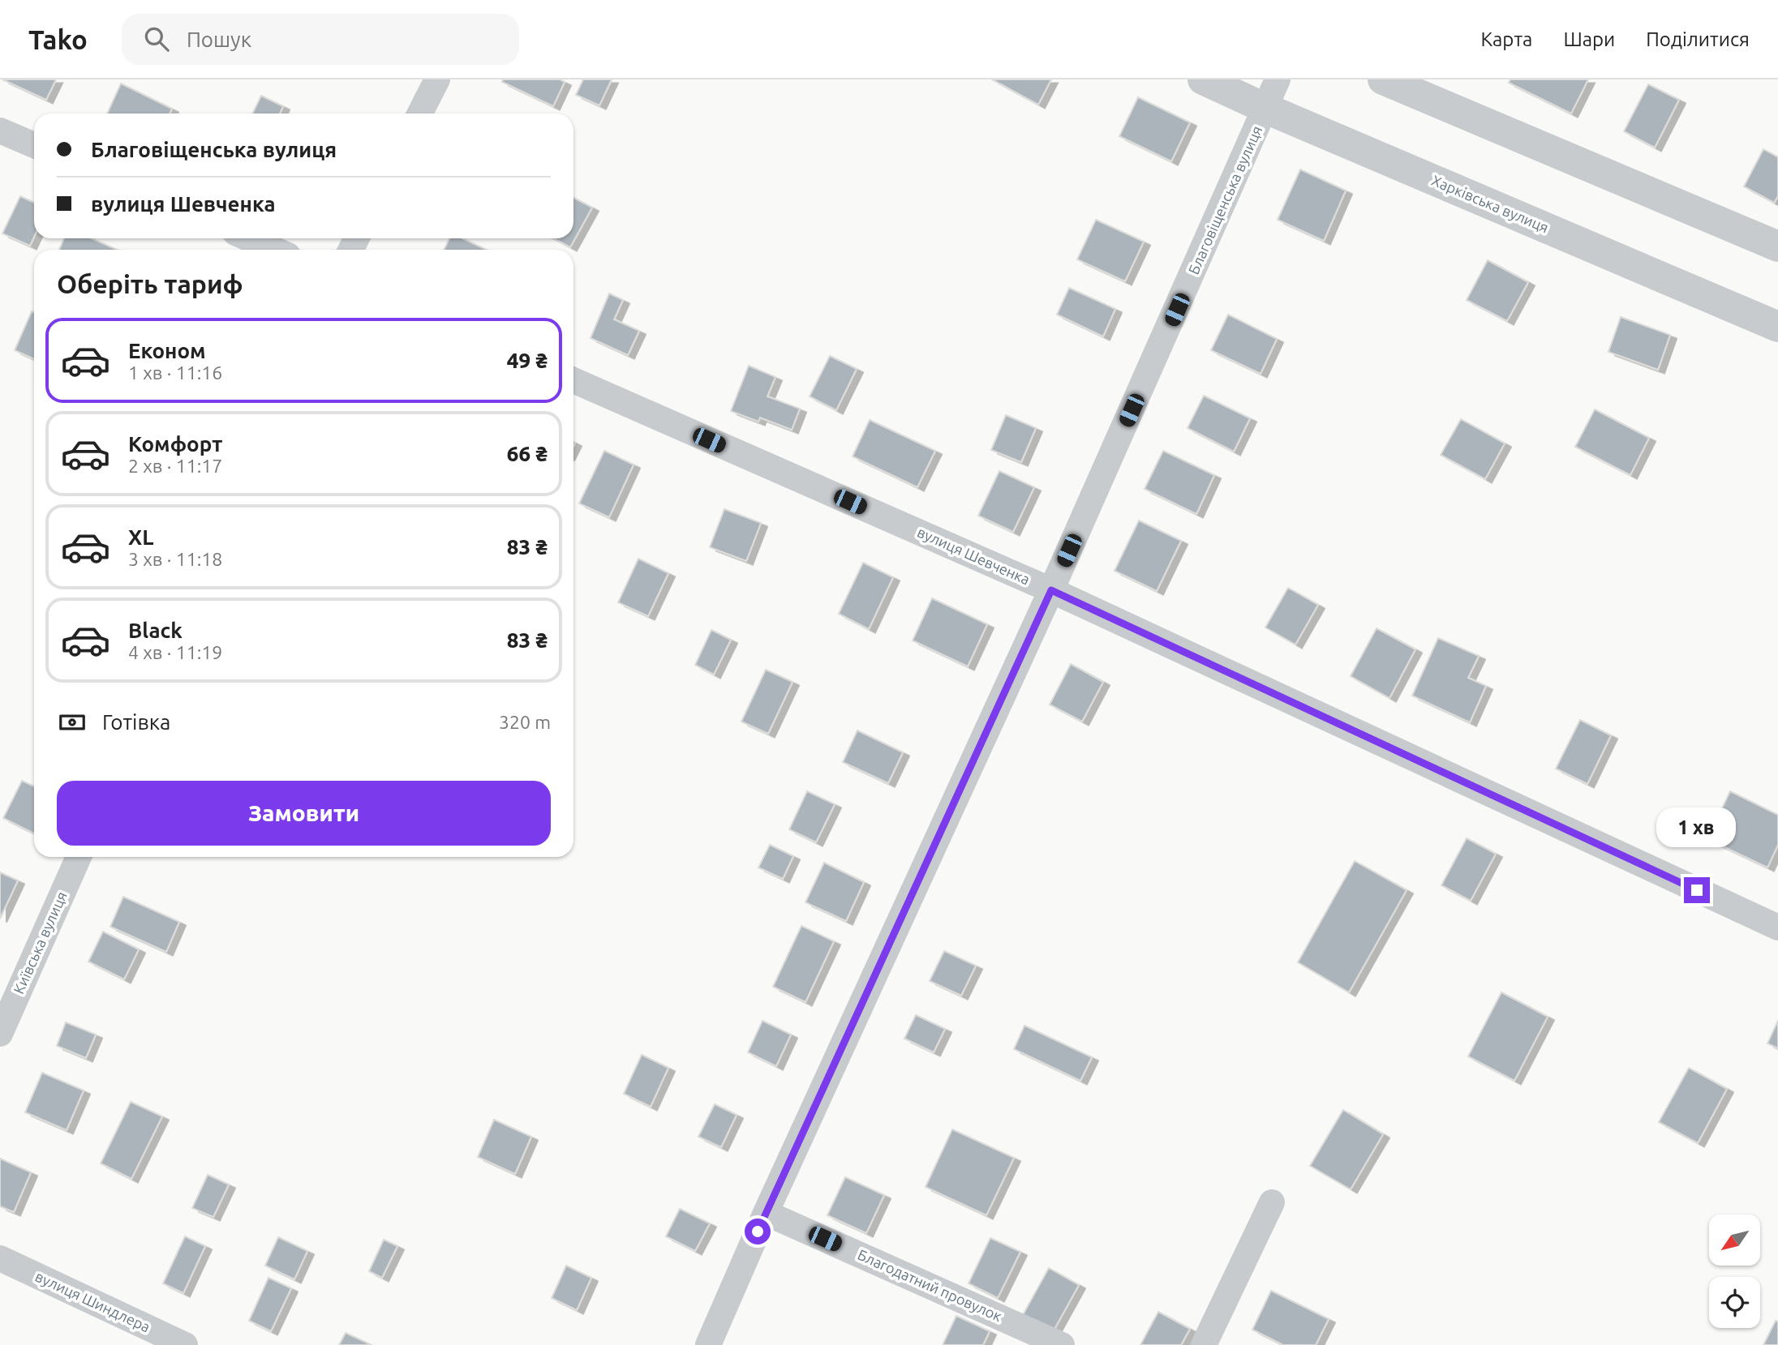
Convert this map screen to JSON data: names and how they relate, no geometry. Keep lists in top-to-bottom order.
{
  "streets": {
    "street": [
      "Благовіщенська вулиця",
      "Харківська вулиця",
      "вулиця Шевченка",
      "Київська вулиця",
      "Благодатний провулок",
      "вулиця Шиндлера"
    ]
  },
  "crossings": [
    ["Благовіщенська вулиця", "Харківська вулиця"],
    ["Благовіщенська вулиця", "вулиця Шевченка"],
    ["Благовіщенська вулиця", "Благодатний провулок"]
  ],
  "north": "bottom left",
  "page": {
    "header": "Tako",
    "search": "Пошук",
    "nav": ["Карта", "Шари", "Поділитися"],
    "banner": ["Благовіщенська вулиця", "вулиця Шевченка"],
    "heading": "Оберіть тариф",
    "list": [
      {
        "name": "Економ",
        "note": "1 хв · 11:16",
        "value": "49 ₴"
      },
      {
        "name": "Комфорт",
        "note": "2 хв · 11:17",
        "value": "66 ₴"
      },
      {
        "name": "XL",
        "note": "3 хв · 11:18",
        "value": "83 ₴"
      },
      {
        "name": "Black",
        "note": "4 хв · 11:19",
        "value": "83 ₴"
      }
    ],
    "pay": ["Готівка", "320 m"],
    "buttons": "Замовити",
    "bubble": "1 хв"
  }
}
